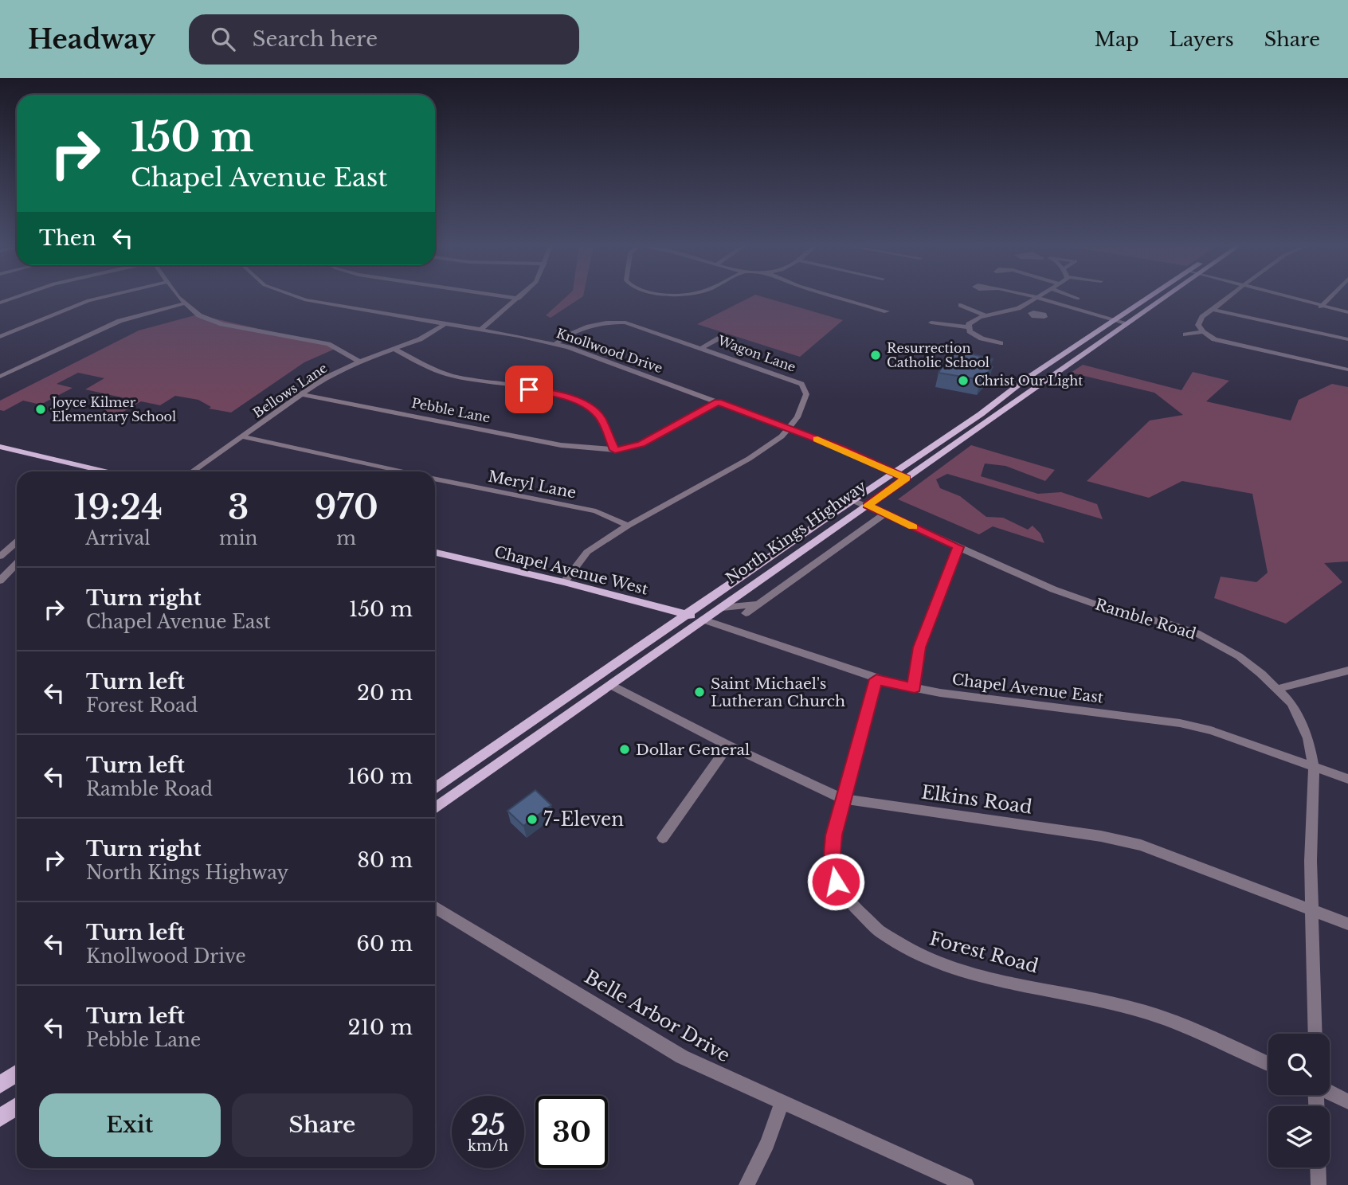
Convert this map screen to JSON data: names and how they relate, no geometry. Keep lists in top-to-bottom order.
{
  "streets": {
    "main road": ["North Kings Highway", "Chapel Avenue West"],
    "street": [
      "Knollwood Drive",
      "Wagon Lane",
      "Bellows Lane",
      "Pebble Lane",
      "Meryl Lane",
      "Ramble Road",
      "Chapel Avenue East",
      "Elkins Road",
      "Forest Road",
      "Belle Arbor Drive"
    ]
  },
  "crossings": [
    ["Knollwood Drive", "Wagon Lane"],
    ["Knollwood Drive", "Bellows Lane"],
    ["Knollwood Drive", "Pebble Lane"],
    ["Knollwood Drive", "North Kings Highway"],
    ["Wagon Lane", "Meryl Lane"],
    ["Wagon Lane", "Chapel Avenue West"],
    ["Bellows Lane", "Pebble Lane"],
    ["North Kings Highway", "Chapel Avenue West"],
    ["North Kings Highway", "Ramble Road"],
    ["North Kings Highway", "Chapel Avenue East"],
    ["North Kings Highway", "Elkins Road"],
    ["Chapel Avenue West", "Chapel Avenue East"],
    ["Ramble Road", "Chapel Avenue East"],
    ["Ramble Road", "Elkins Road"],
    ["Chapel Avenue East", "Forest Road"],
    ["Elkins Road", "Forest Road"]
  ],
  "places": [
    "Resurrection Catholic School",
    "Christ Our Light",
    "Joyce Kilmer Elementary School",
    "Saint Michael's Lutheran Church",
    "Dollar General",
    "7-Eleven"
  ],
  "page": {
    "header": "Headway",
    "search": "Search here",
    "nav": ["Map", "Layers", "Share"],
    "turn": ["150 m", "Chapel Avenue East"],
    "then": "Then",
    "eta": [
      "19:24",
      "Arrival",
      "3",
      "min",
      "970",
      "m"
    ],
    "list": [
      {
        "name": "Turn right",
        "note": "Chapel Avenue East",
        "value": "150 m"
      },
      {
        "name": "Turn left",
        "note": "Forest Road",
        "value": "20 m"
      },
      {
        "name": "Turn left",
        "note": "Ramble Road",
        "value": "160 m"
      },
      {
        "name": "Turn right",
        "note": "North Kings Highway",
        "value": "80 m"
      },
      {
        "name": "Turn left",
        "note": "Knollwood Drive",
        "value": "60 m"
      },
      {
        "name": "Turn left",
        "note": "Pebble Lane",
        "value": "210 m"
      }
    ],
    "buttons": ["Exit", "Share"],
    "speed": "25 km/h",
    "limit": "30"
  }
}
